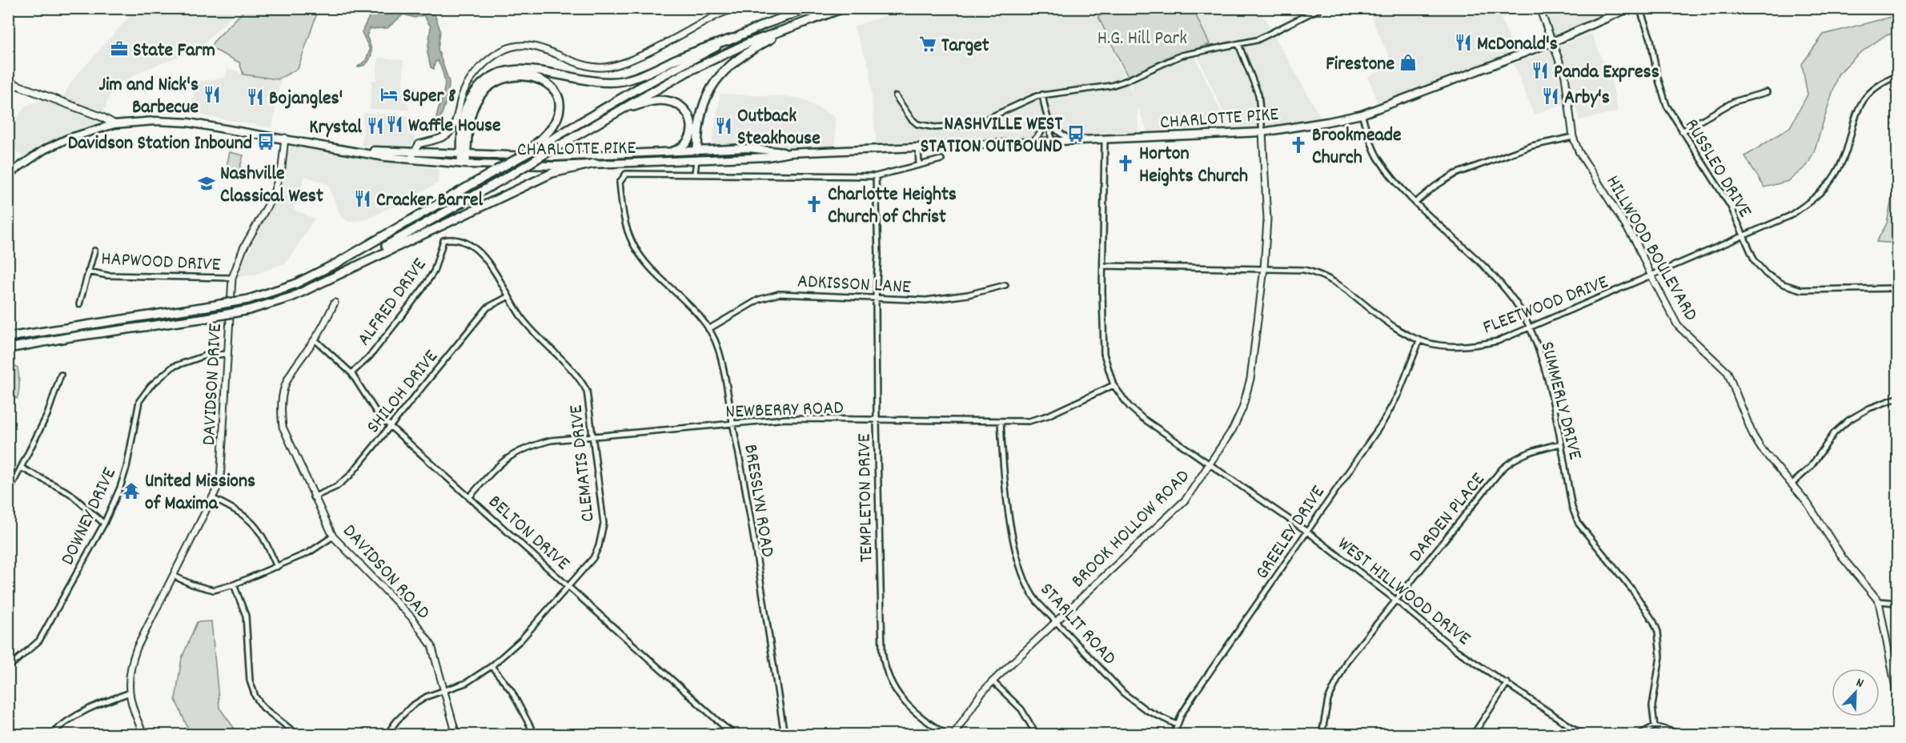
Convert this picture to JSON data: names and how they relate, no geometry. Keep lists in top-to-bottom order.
{
  "streets": {
    "main road": ["CHARLOTTE PIKE"],
    "street": [
      "RUSSLEO DRIVE",
      "HILLWOOD BOULEVARD",
      "HAPWOOD DRIVE",
      "ADKISSON LANE",
      "ALFRED DRIVE",
      "FLEETWOOD DRIVE",
      "DAVIDSON DRIVE",
      "SHILOH DRIVE",
      "SUMMERLY DRIVE",
      "NEWBERRY ROAD",
      "CLEMATIS DRIVE",
      "TEMPLETON DRIVE",
      "BRESSLYN ROAD",
      "DOWNEY DRIVE",
      "DARDEN PLACE",
      "BROOK HOLLOW ROAD",
      "BELTON DRIVE",
      "GREELEY DRIVE",
      "DAVIDSON ROAD",
      "WEST HILLWOOD DRIVE",
      "STARLIT ROAD"
    ]
  },
  "crossings": [
    ["CHARLOTTE PIKE", "HILLWOOD BOULEVARD"],
    ["CHARLOTTE PIKE", "DAVIDSON DRIVE"],
    ["CHARLOTTE PIKE", "SUMMERLY DRIVE"],
    ["CHARLOTTE PIKE", "BROOK HOLLOW ROAD"],
    ["RUSSLEO DRIVE", "FLEETWOOD DRIVE"],
    ["HILLWOOD BOULEVARD", "FLEETWOOD DRIVE"],
    ["HAPWOOD DRIVE", "DAVIDSON DRIVE"],
    ["ADKISSON LANE", "TEMPLETON DRIVE"],
    ["ADKISSON LANE", "BRESSLYN ROAD"],
    ["ALFRED DRIVE", "CLEMATIS DRIVE"],
    ["ALFRED DRIVE", "BELTON DRIVE"],
    ["FLEETWOOD DRIVE", "SUMMERLY DRIVE"],
    ["FLEETWOOD DRIVE", "BROOK HOLLOW ROAD"],
    ["FLEETWOOD DRIVE", "GREELEY DRIVE"],
    ["DAVIDSON DRIVE", "DOWNEY DRIVE"],
    ["SHILOH DRIVE", "CLEMATIS DRIVE"],
    ["SHILOH DRIVE", "BELTON DRIVE"],
    ["SHILOH DRIVE", "DAVIDSON ROAD"],
    ["SUMMERLY DRIVE", "DARDEN PLACE"],
    ["NEWBERRY ROAD", "CLEMATIS DRIVE"],
    ["NEWBERRY ROAD", "TEMPLETON DRIVE"],
    ["NEWBERRY ROAD", "BRESSLYN ROAD"],
    ["NEWBERRY ROAD", "BELTON DRIVE"],
    ["NEWBERRY ROAD", "WEST HILLWOOD DRIVE"],
    ["NEWBERRY ROAD", "STARLIT ROAD"],
    ["CLEMATIS DRIVE", "BELTON DRIVE"],
    ["CLEMATIS DRIVE", "DAVIDSON ROAD"],
    ["DARDEN PLACE", "WEST HILLWOOD DRIVE"],
    ["BROOK HOLLOW ROAD", "WEST HILLWOOD DRIVE"],
    ["BROOK HOLLOW ROAD", "STARLIT ROAD"],
    ["BELTON DRIVE", "DAVIDSON ROAD"],
    ["GREELEY DRIVE", "WEST HILLWOOD DRIVE"],
    ["GREELEY DRIVE", "STARLIT ROAD"]
  ],
  "parks": ["H.G. Hill Park"],
  "places": {
    "restaurant": [
      "McDonald's",
      "Panda Express",
      "Jim and Nick's Barbecue",
      "Arby's",
      "Bojangles'",
      "Waffle House",
      "Krystal",
      "Outback Steakhouse",
      "Cracker Barrel"
    ],
    "supermarket": ["Target"],
    "office": ["State Farm"],
    "shop": ["Firestone"],
    "hotel": ["Super 8"],
    "bus stop": ["NASHVILLE WEST STATION OUTBOUND", "Davidson Station Inbound"],
    "church": ["Brookmeade Church", "Horton Heights Church", "Charlotte Heights Church of Christ"],
    "school or university": ["Nashville Classical West"],
    "temple": ["United Missions of Maxima"]
  },
  "north": "top right"
}
